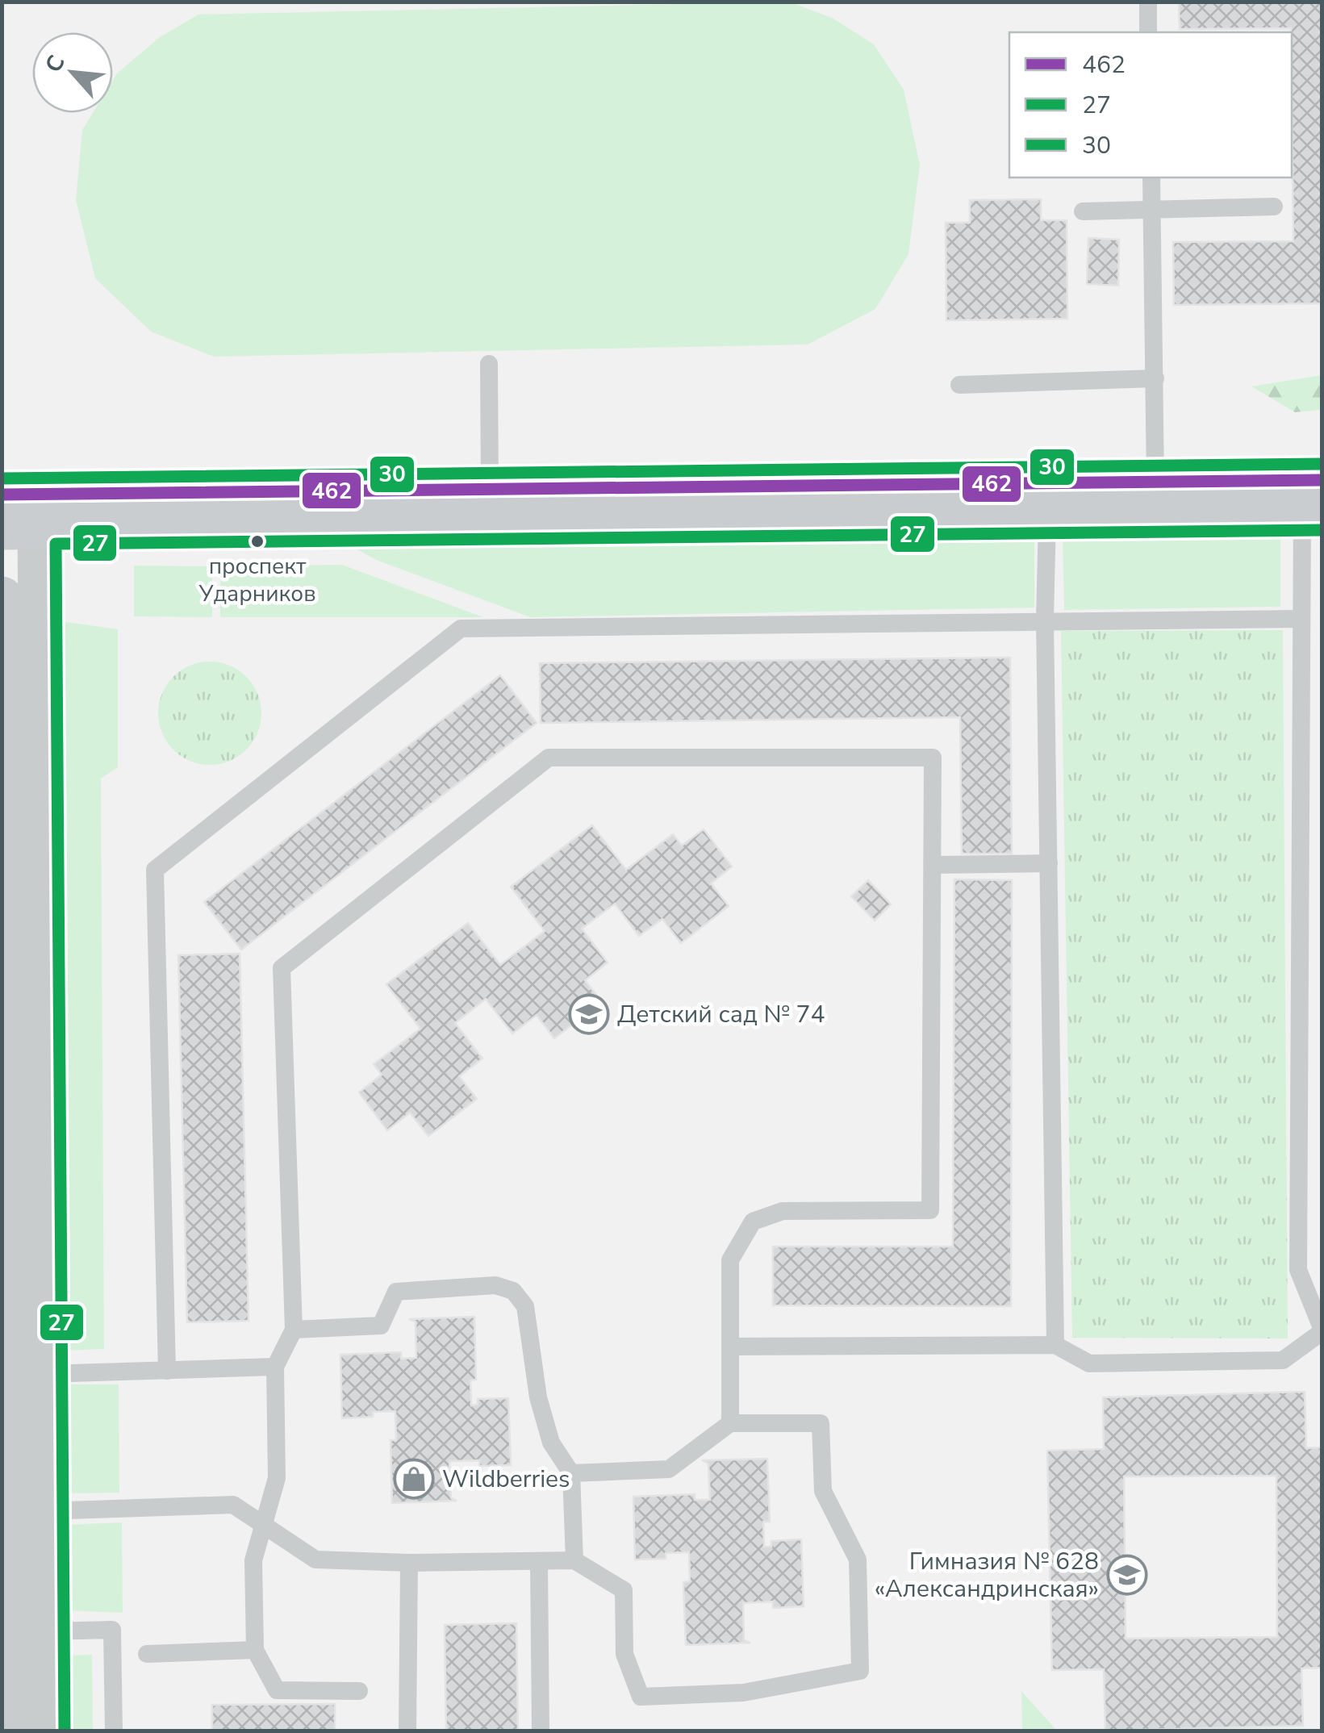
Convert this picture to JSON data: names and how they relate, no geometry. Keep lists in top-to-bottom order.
{
  "places": {
    "other": ["проспект Ударников"],
    "school or university": ["Детский сад № 74", "Гимназия № 628 «Александринская»"],
    "shop": ["Wildberries"]
  },
  "lines": ["transit line 30", "transit line 462", "transit line 27"],
  "legend": ["462", "27", "30"],
  "north": "top left"
}
